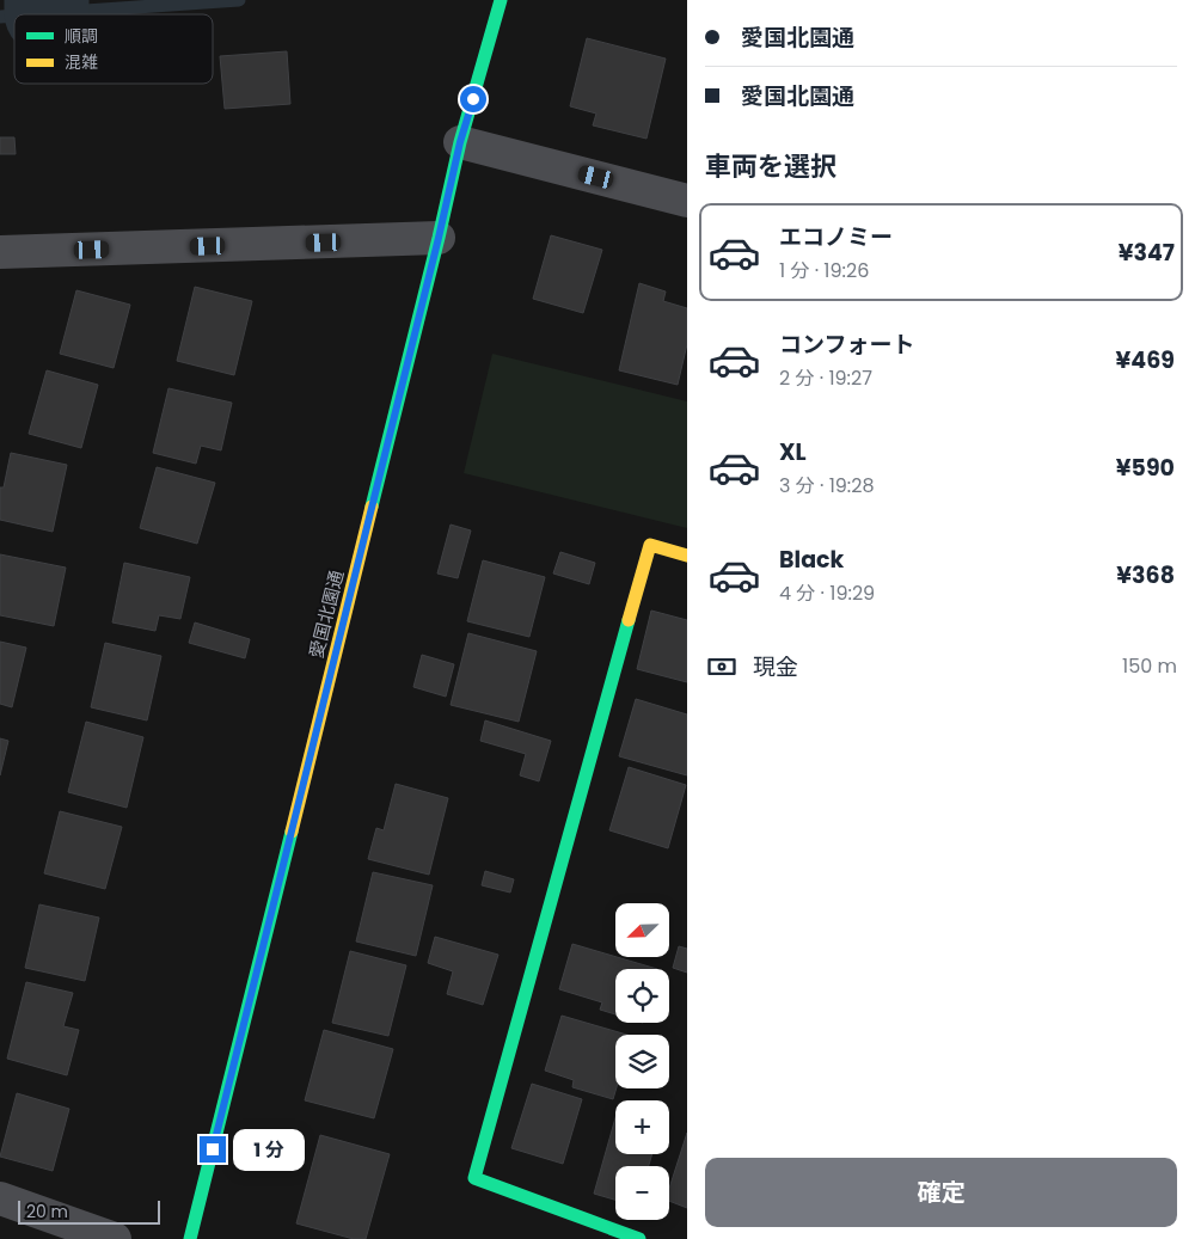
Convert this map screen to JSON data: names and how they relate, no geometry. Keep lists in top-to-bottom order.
{
  "streets": {
    "street": ["愛国北園通"]
  },
  "legend": ["順調", "混雑"],
  "scale_bar": "20 m",
  "north": "bottom left",
  "page": {
    "banner": ["愛国北園通", "愛国北園通"],
    "heading": "車両を選択",
    "list": [
      {
        "name": "エコノミー",
        "note": "1 分 · 19:26",
        "value": "¥347"
      },
      {
        "name": "コンフォート",
        "note": "2 分 · 19:27",
        "value": "¥469"
      },
      {
        "name": "XL",
        "note": "3 分 · 19:28",
        "value": "¥590"
      },
      {
        "name": "Black",
        "note": "4 分 · 19:29",
        "value": "¥368"
      }
    ],
    "pay": ["現金", "150 m"],
    "map_buttons": ["+", "−"],
    "bubble": "1 分",
    "buttons": "確定",
    "scale": "20 m"
  }
}
